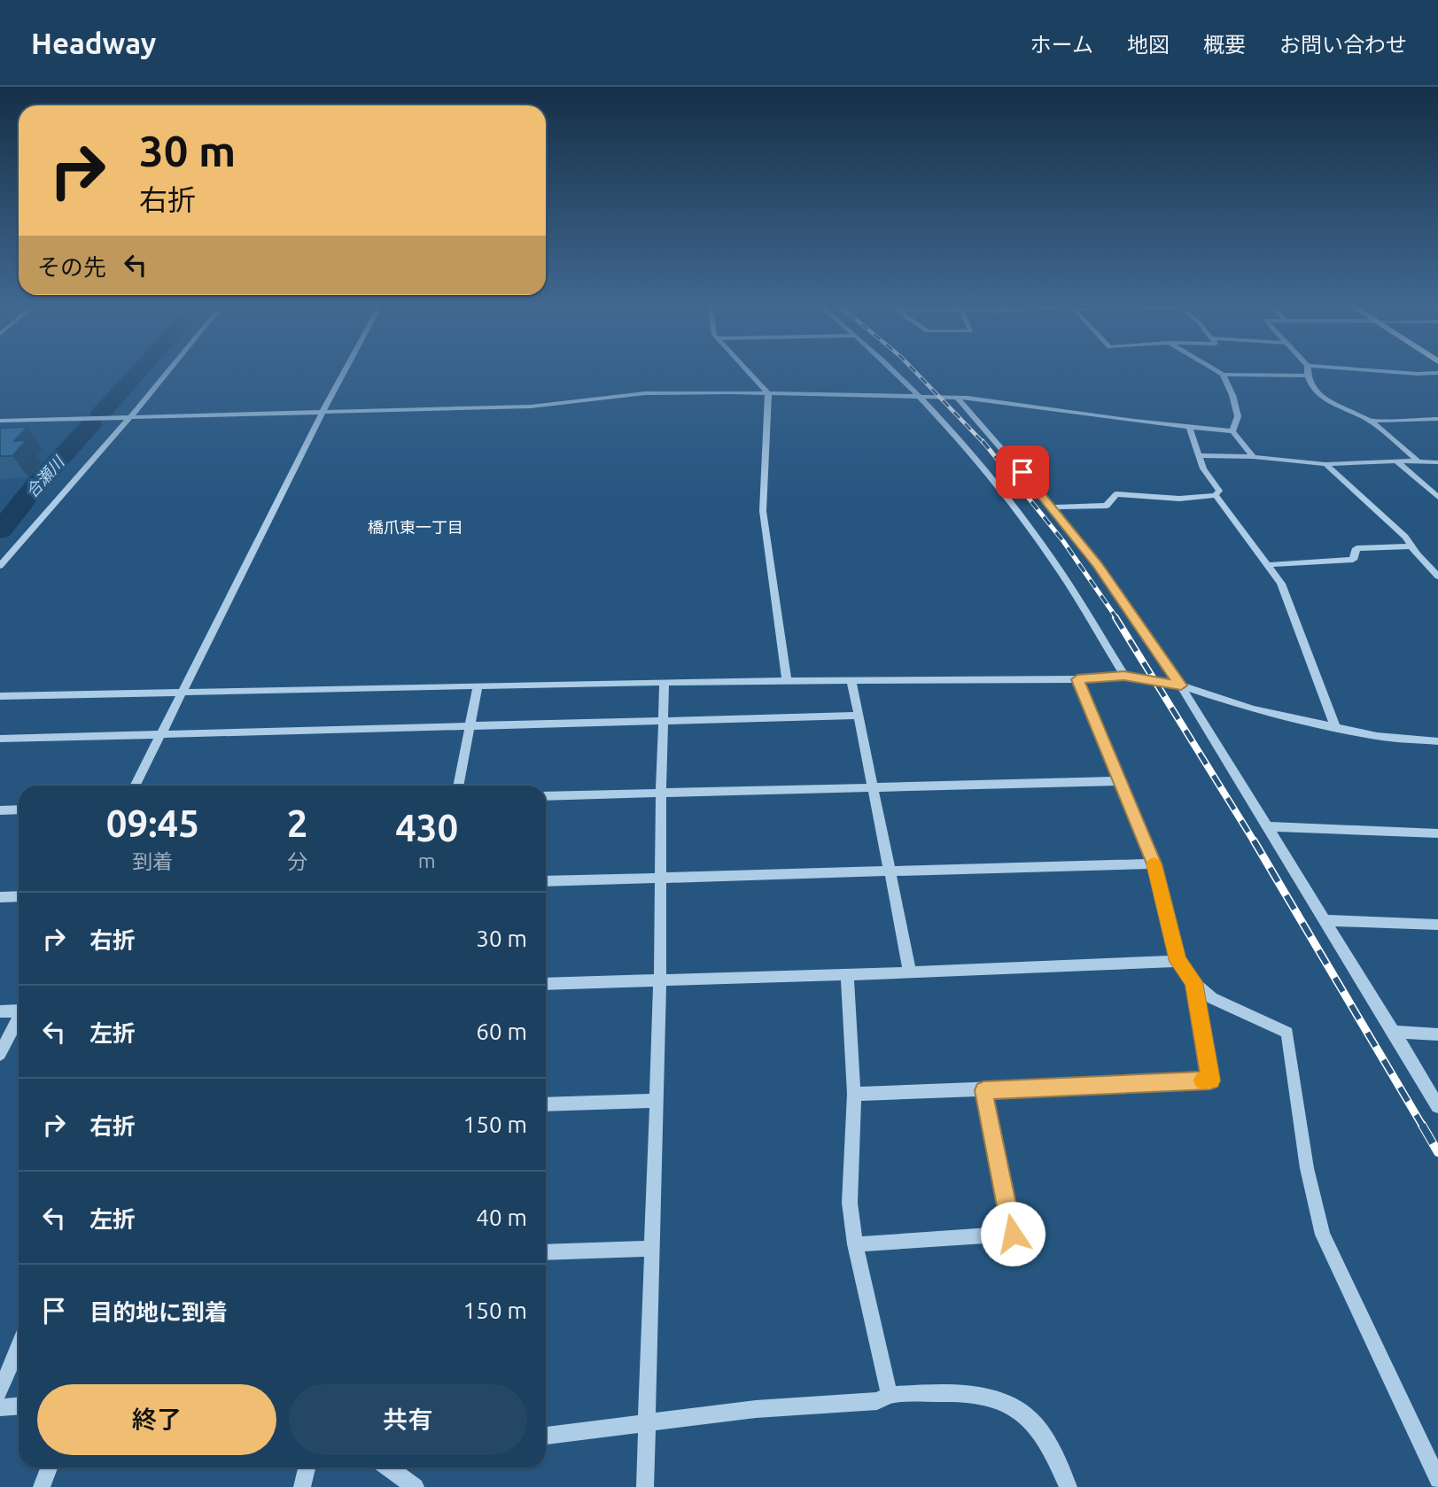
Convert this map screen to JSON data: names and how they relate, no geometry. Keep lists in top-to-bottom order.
{
  "districts": ["橋爪東一丁目"],
  "water": ["合瀬川"],
  "page": {
    "header": "Headway",
    "nav": [
      "ホーム",
      "地図",
      "概要",
      "お問い合わせ"
    ],
    "turn": ["30 m", "右折"],
    "then": "その先",
    "eta": [
      "09:45",
      "到着",
      "2",
      "分",
      "430",
      "m"
    ],
    "list": [
      {
        "name": "右折",
        "value": "30 m"
      },
      {
        "name": "左折",
        "value": "60 m"
      },
      {
        "name": "右折",
        "value": "150 m"
      },
      {
        "name": "左折",
        "value": "40 m"
      },
      {
        "name": "目的地に到着",
        "value": "150 m"
      }
    ],
    "buttons": ["終了", "共有"]
  }
}
